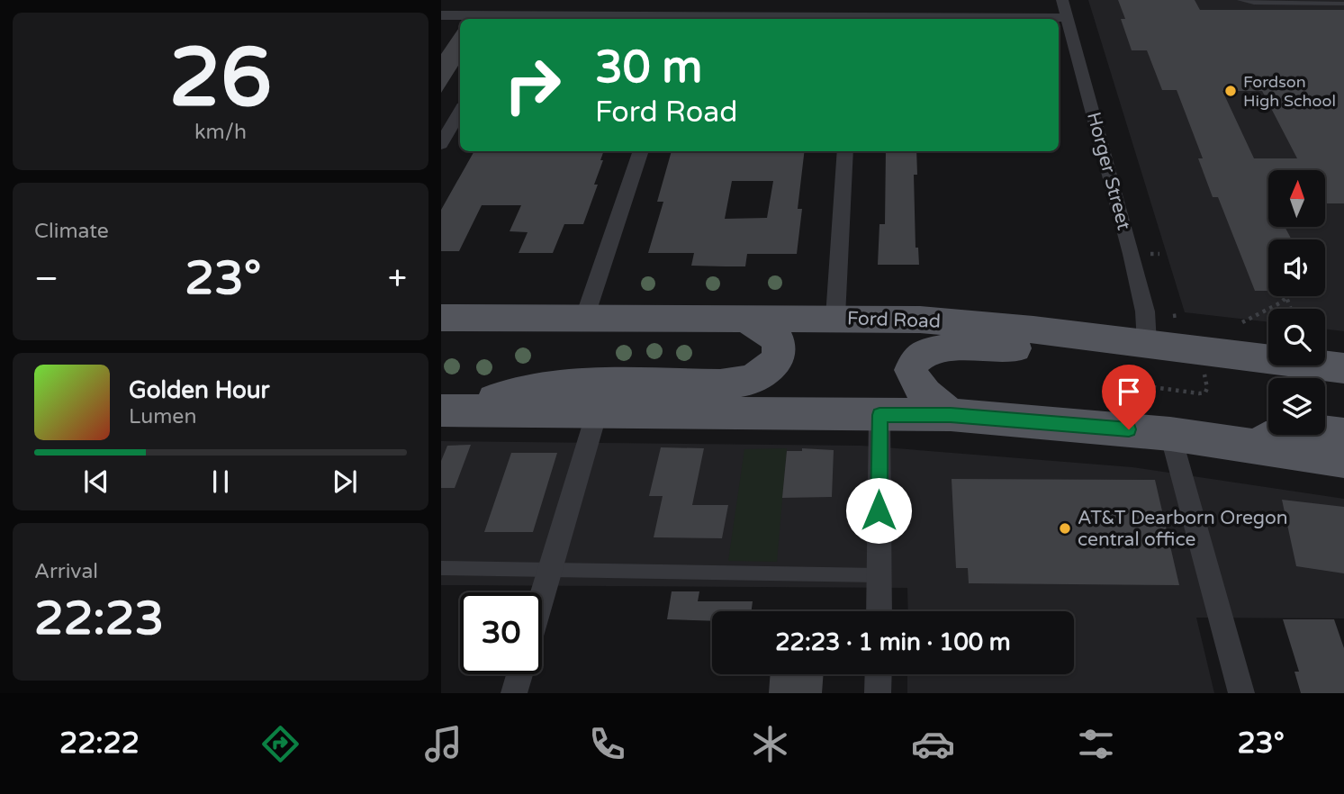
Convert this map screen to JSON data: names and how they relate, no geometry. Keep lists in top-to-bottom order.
{
  "streets": {
    "main road": ["Ford Road"],
    "street": ["Horger Street"]
  },
  "crossings": [
    ["Horger Street", "Ford Road"]
  ],
  "places": ["Fordson High School", "AT&T Dearborn Oregon central office"],
  "north": "top",
  "page": {
    "tile": [
      ["26", "km/h"],
      "Climate",
      ["Arrival", "22:23"]
    ],
    "turn": ["30 m", "Ford Road"],
    "heat": ["−", "23°", "+"],
    "song": ["Golden Hour", "Lumen"],
    "limit": "30",
    "trip": "22:23 · 1 min · 100 m",
    "tabs": ["22:22", "23°"]
  }
}
